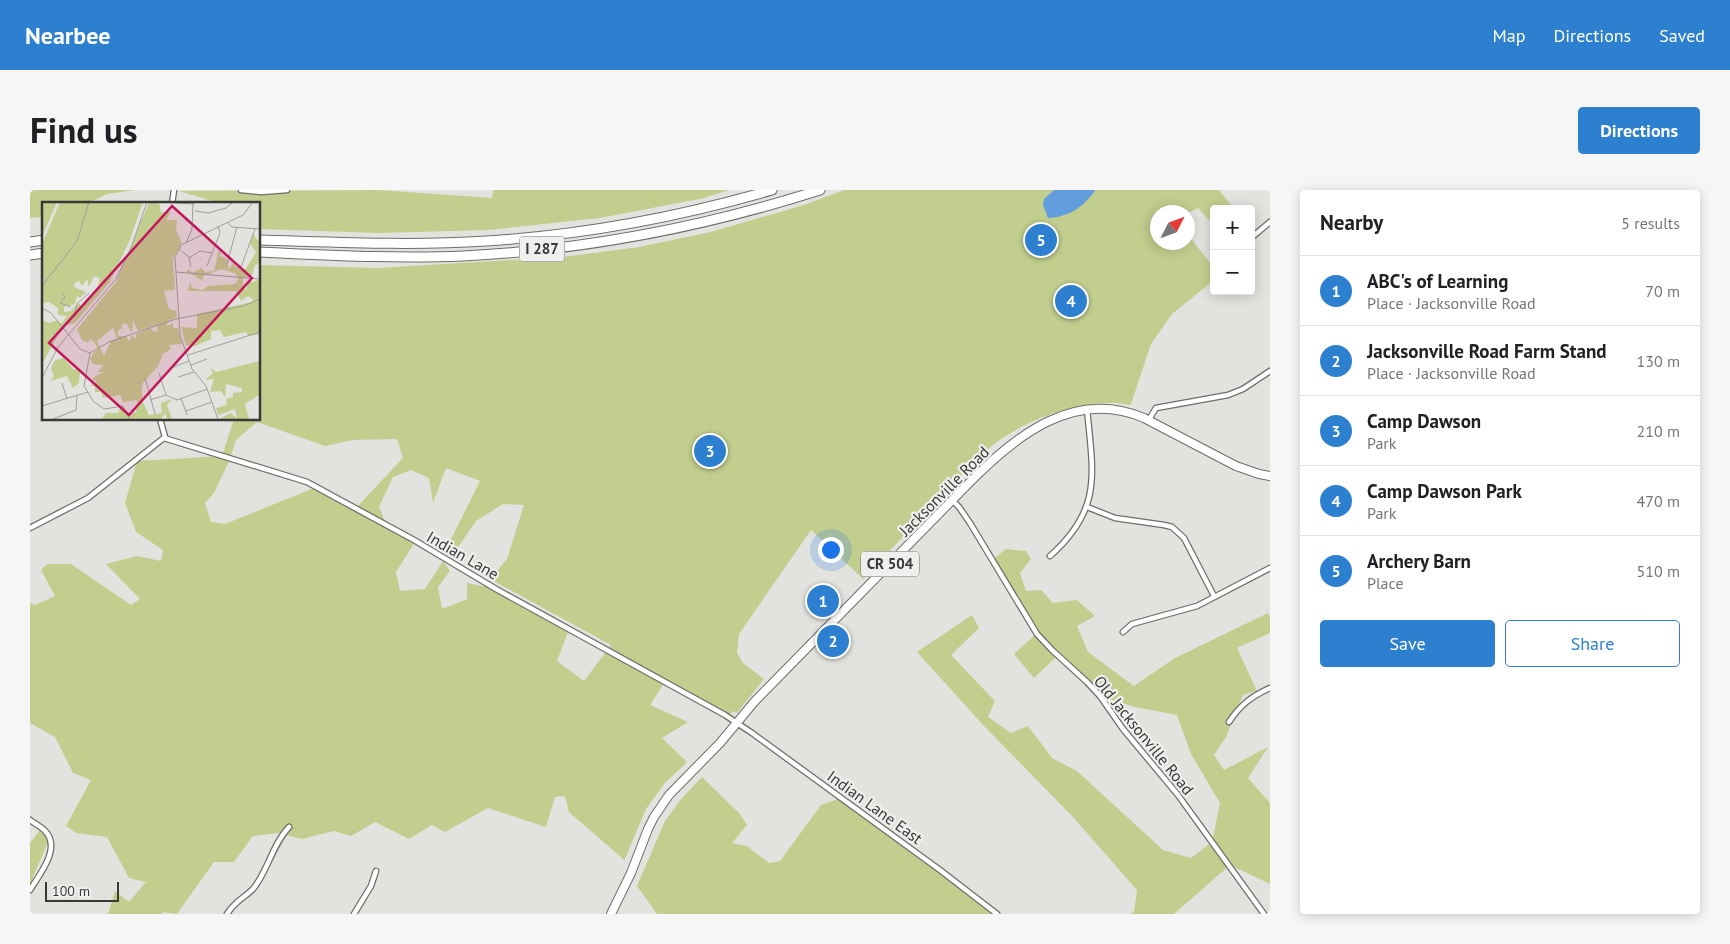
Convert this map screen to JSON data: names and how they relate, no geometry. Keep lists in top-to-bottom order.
{
  "streets": {
    "highway": ["I 287"],
    "main road": ["Jacksonville Road", "CR 504"],
    "street": ["Indian Lane", "Old Jacksonville Road", "Indian Lane East"]
  },
  "crossings": [
    ["Jacksonville Road", "Indian Lane"],
    ["Jacksonville Road", "Old Jacksonville Road"],
    ["Jacksonville Road", "Indian Lane East"],
    ["Indian Lane", "Indian Lane East"]
  ],
  "scale_bar": "100 m",
  "north": "top right",
  "page": {
    "header": "Nearbee",
    "nav": ["Map", "Directions", "Saved"],
    "title": "Find us",
    "buttons": [
      "Directions",
      ["Save", "Share"]
    ],
    "heading": ["Nearby", "5 results"],
    "map_buttons": ["+", "−"],
    "pins": [
      "5",
      "4",
      "3",
      "1",
      "2"
    ],
    "list": [
      {
        "mark": "1",
        "name": "ABC's of Learning",
        "note": "Place · Jacksonville Road",
        "value": "70 m"
      },
      {
        "mark": "2",
        "name": "Jacksonville Road Farm Stand",
        "note": "Place · Jacksonville Road",
        "value": "130 m"
      },
      {
        "mark": "3",
        "name": "Camp Dawson",
        "note": "Park",
        "value": "210 m"
      },
      {
        "mark": "4",
        "name": "Camp Dawson Park",
        "note": "Park",
        "value": "470 m"
      },
      {
        "mark": "5",
        "name": "Archery Barn",
        "note": "Place",
        "value": "510 m"
      }
    ],
    "scale": "100 m"
  }
}
